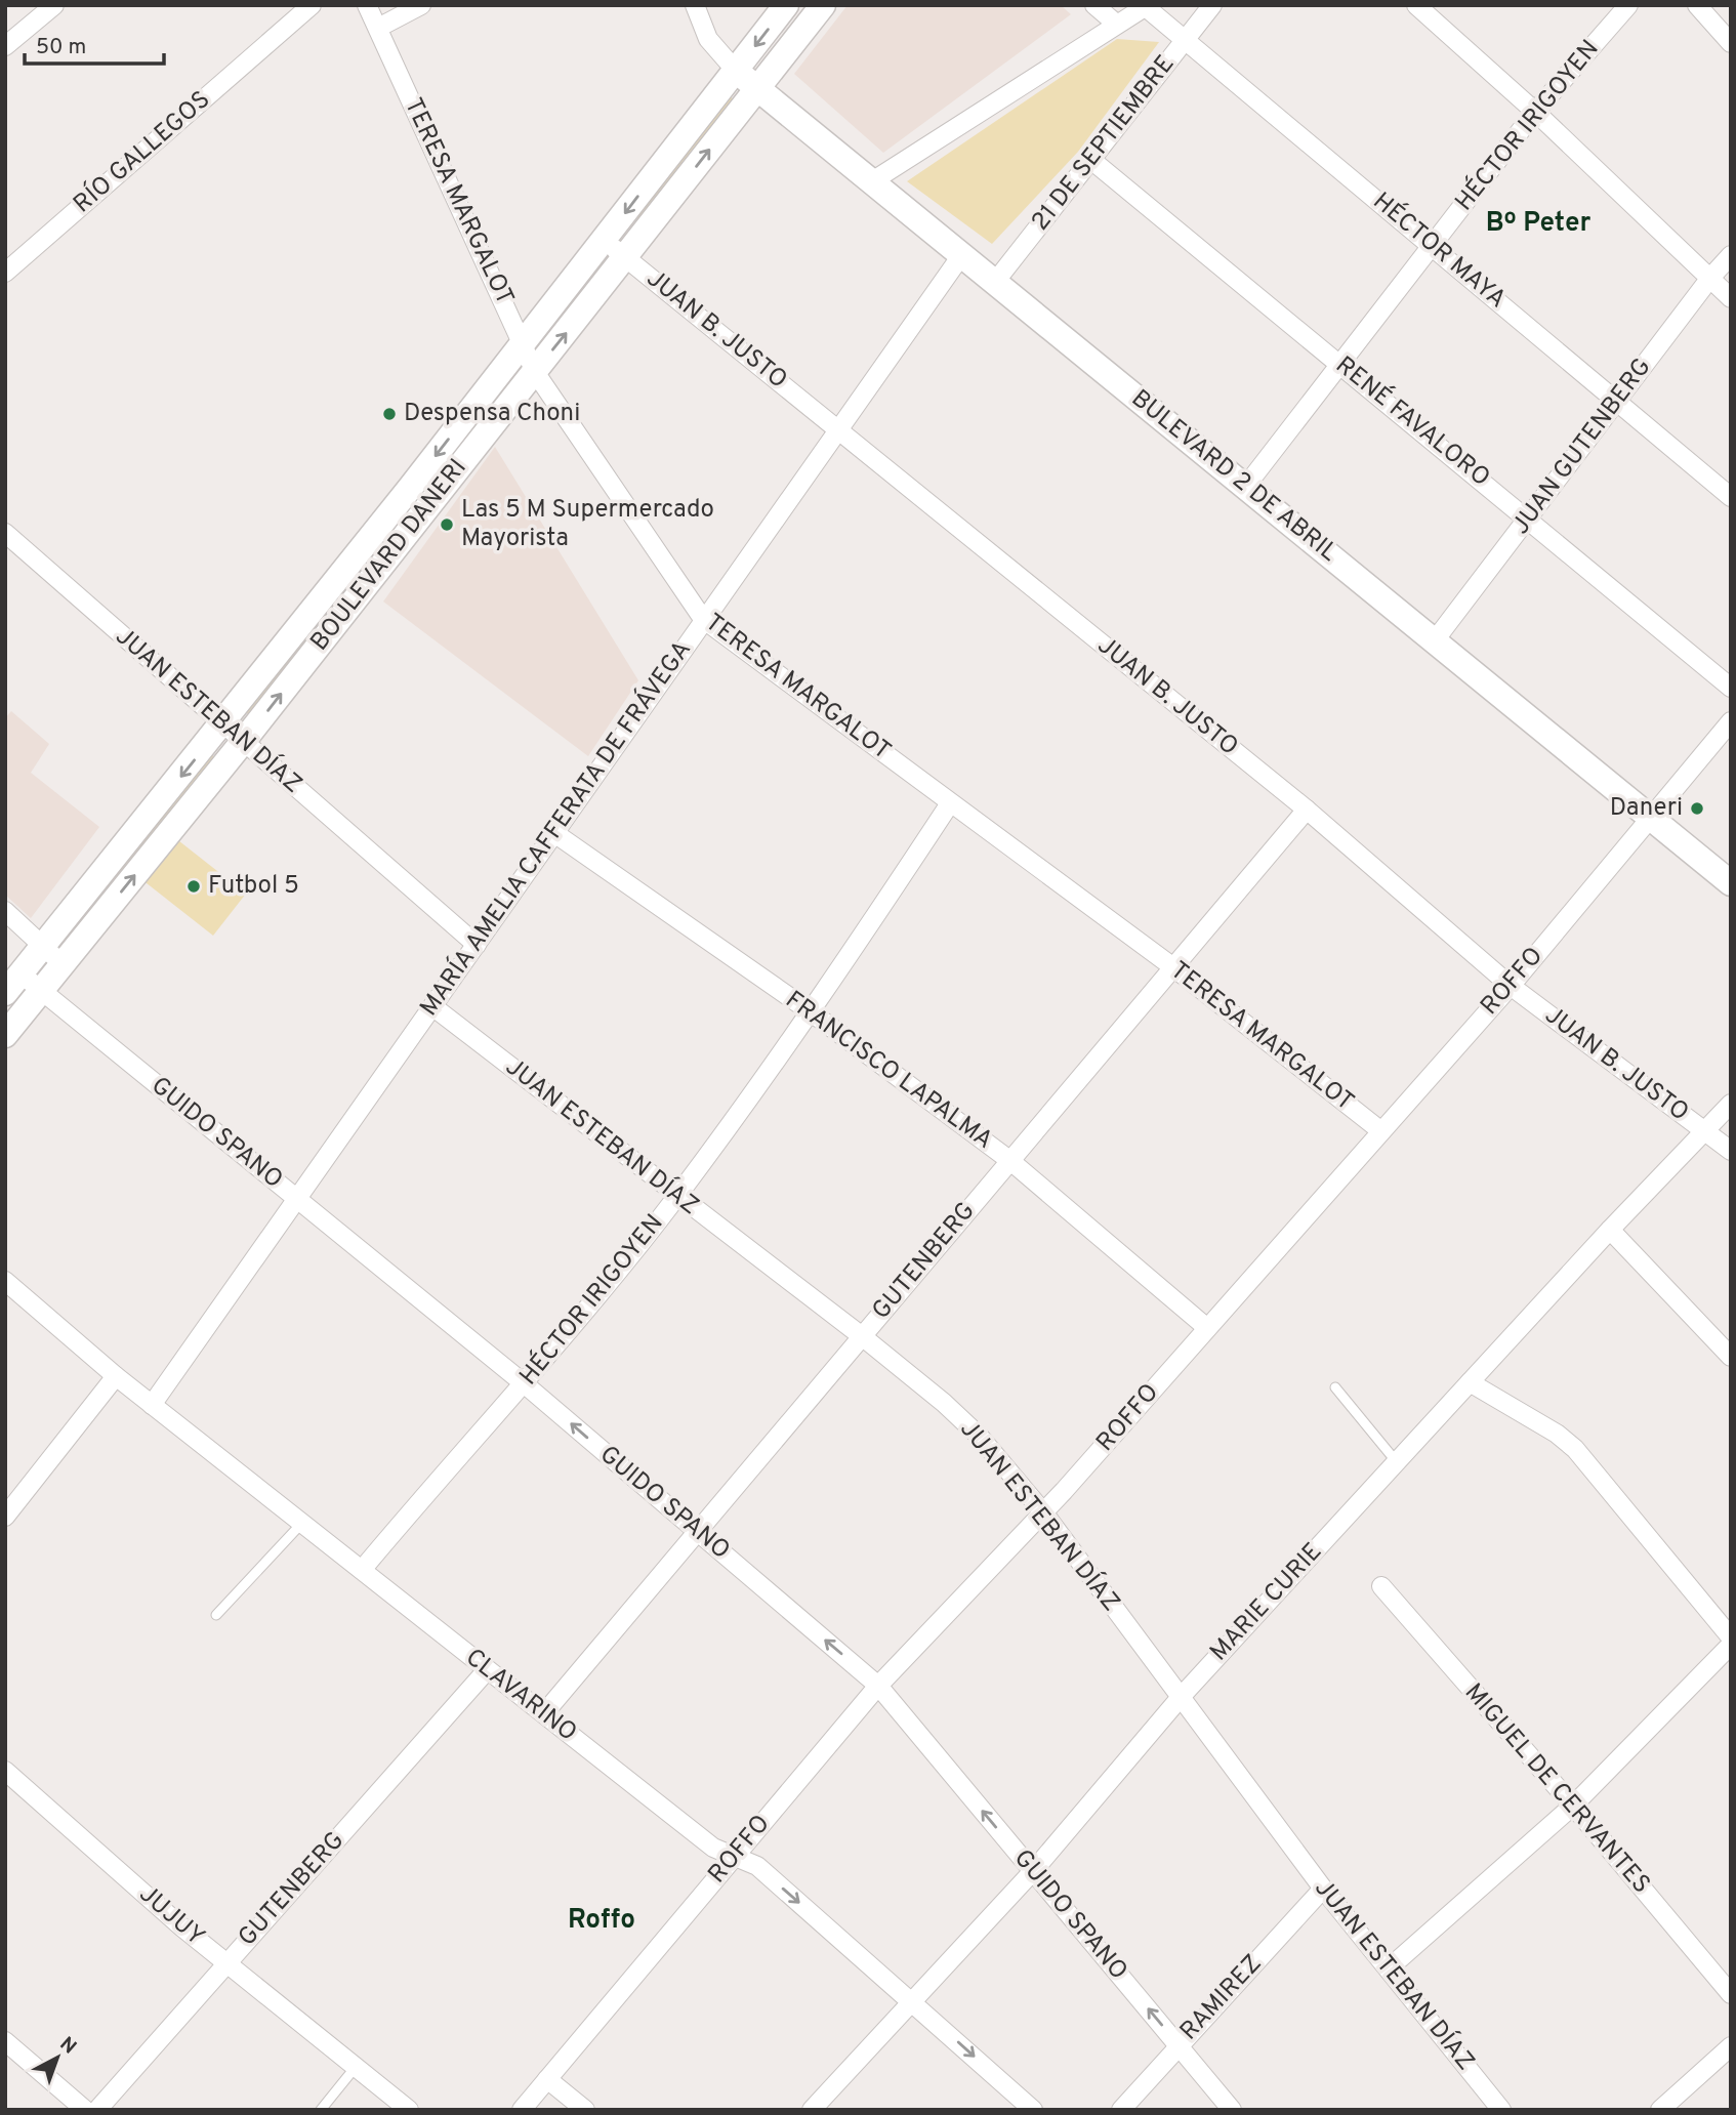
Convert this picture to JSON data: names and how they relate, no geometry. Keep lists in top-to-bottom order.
{
  "streets": {
    "main road": ["BULEVARD 2 DE ABRIL", "BOULEVARD DANERI"],
    "street": [
      "HÉCTOR IRIGOYEN",
      "21 DE SEPTIEMBRE",
      "RÍO GALLEGOS",
      "TERESA MARGALOT",
      "HÉCTOR MAYA",
      "JUAN B. JUSTO",
      "RENÉ FAVALORO",
      "JUAN GUTENBERG",
      "JUAN ESTEBAN DÍAZ",
      "MARÍA AMELIA CAFFERATA DE FRÁVEGA",
      "ROFFO",
      "FRANCISCO LAPALMA",
      "GUIDO SPANO",
      "GUTENBERG",
      "MARIE CURIE",
      "CLAVARINO",
      "MIGUEL DE CERVANTES",
      "JUJUY",
      "RAMIREZ"
    ]
  },
  "crossings": [
    ["HÉCTOR IRIGOYEN", "TERESA MARGALOT"],
    ["HÉCTOR IRIGOYEN", "HÉCTOR MAYA"],
    ["HÉCTOR IRIGOYEN", "RENÉ FAVALORO"],
    ["HÉCTOR IRIGOYEN", "BULEVARD 2 DE ABRIL"],
    ["HÉCTOR IRIGOYEN", "JUAN ESTEBAN DÍAZ"],
    ["HÉCTOR IRIGOYEN", "FRANCISCO LAPALMA"],
    ["HÉCTOR IRIGOYEN", "GUIDO SPANO"],
    ["HÉCTOR IRIGOYEN", "CLAVARINO"],
    ["21 DE SEPTIEMBRE", "HÉCTOR MAYA"],
    ["21 DE SEPTIEMBRE", "RENÉ FAVALORO"],
    ["21 DE SEPTIEMBRE", "BULEVARD 2 DE ABRIL"],
    ["TERESA MARGALOT", "BOULEVARD DANERI"],
    ["TERESA MARGALOT", "MARÍA AMELIA CAFFERATA DE FRÁVEGA"],
    ["TERESA MARGALOT", "ROFFO"],
    ["TERESA MARGALOT", "GUTENBERG"],
    ["HÉCTOR MAYA", "JUAN GUTENBERG"],
    ["JUAN B. JUSTO", "BOULEVARD DANERI"],
    ["JUAN B. JUSTO", "MARÍA AMELIA CAFFERATA DE FRÁVEGA"],
    ["JUAN B. JUSTO", "ROFFO"],
    ["JUAN B. JUSTO", "GUTENBERG"],
    ["JUAN B. JUSTO", "MARIE CURIE"],
    ["RENÉ FAVALORO", "JUAN GUTENBERG"],
    ["JUAN GUTENBERG", "BULEVARD 2 DE ABRIL"],
    ["BULEVARD 2 DE ABRIL", "BOULEVARD DANERI"],
    ["BULEVARD 2 DE ABRIL", "MARÍA AMELIA CAFFERATA DE FRÁVEGA"],
    ["BULEVARD 2 DE ABRIL", "ROFFO"],
    ["BOULEVARD DANERI", "JUAN ESTEBAN DÍAZ"],
    ["BOULEVARD DANERI", "GUIDO SPANO"],
    ["JUAN ESTEBAN DÍAZ", "MARÍA AMELIA CAFFERATA DE FRÁVEGA"],
    ["JUAN ESTEBAN DÍAZ", "ROFFO"],
    ["JUAN ESTEBAN DÍAZ", "GUTENBERG"],
    ["JUAN ESTEBAN DÍAZ", "MARIE CURIE"],
    ["JUAN ESTEBAN DÍAZ", "RAMIREZ"],
    ["MARÍA AMELIA CAFFERATA DE FRÁVEGA", "FRANCISCO LAPALMA"],
    ["MARÍA AMELIA CAFFERATA DE FRÁVEGA", "GUIDO SPANO"],
    ["MARÍA AMELIA CAFFERATA DE FRÁVEGA", "CLAVARINO"],
    ["ROFFO", "FRANCISCO LAPALMA"],
    ["ROFFO", "GUIDO SPANO"],
    ["ROFFO", "CLAVARINO"],
    ["FRANCISCO LAPALMA", "GUTENBERG"],
    ["GUIDO SPANO", "GUTENBERG"],
    ["GUIDO SPANO", "MARIE CURIE"],
    ["GUIDO SPANO", "RAMIREZ"],
    ["GUTENBERG", "CLAVARINO"],
    ["GUTENBERG", "JUJUY"],
    ["MARIE CURIE", "CLAVARINO"]
  ],
  "one_way": ["GUIDO SPANO"],
  "districts": ["Bº Peter", "Roffo"],
  "places": [
    "Despensa Choni",
    "Las 5 M Supermercado Mayorista",
    "Daneri",
    "Futbol 5"
  ],
  "scale_bar": "50 m",
  "north": "top right"
}
